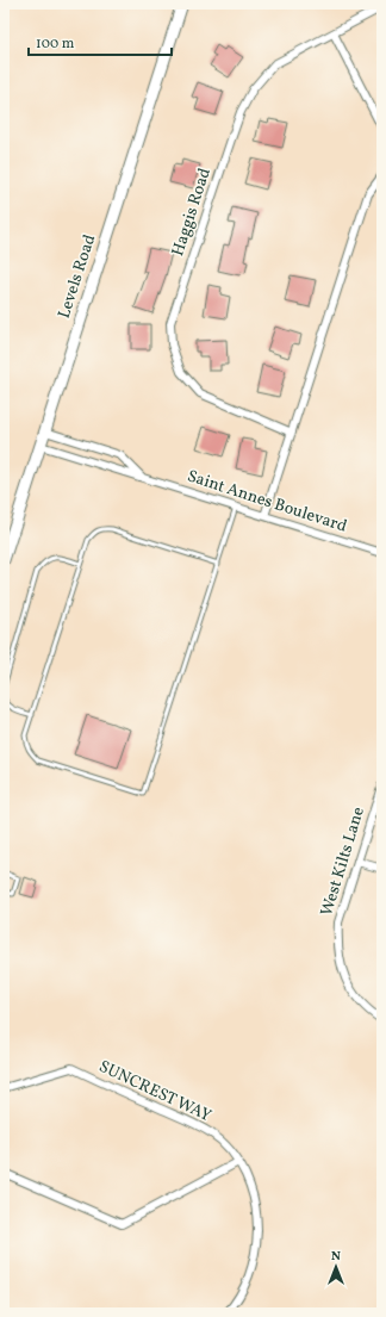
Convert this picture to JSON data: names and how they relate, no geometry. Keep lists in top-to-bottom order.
{
  "streets": {
    "main road": ["Levels Road"],
    "street": [
      "Haggis Road",
      "Saint Annes Boulevard",
      "West Kilts Lane",
      "SUNCREST WAY"
    ]
  },
  "crossings": [
    ["Levels Road", "Saint Annes Boulevard"]
  ],
  "scale_bar": "100 m",
  "north": "top"
}
